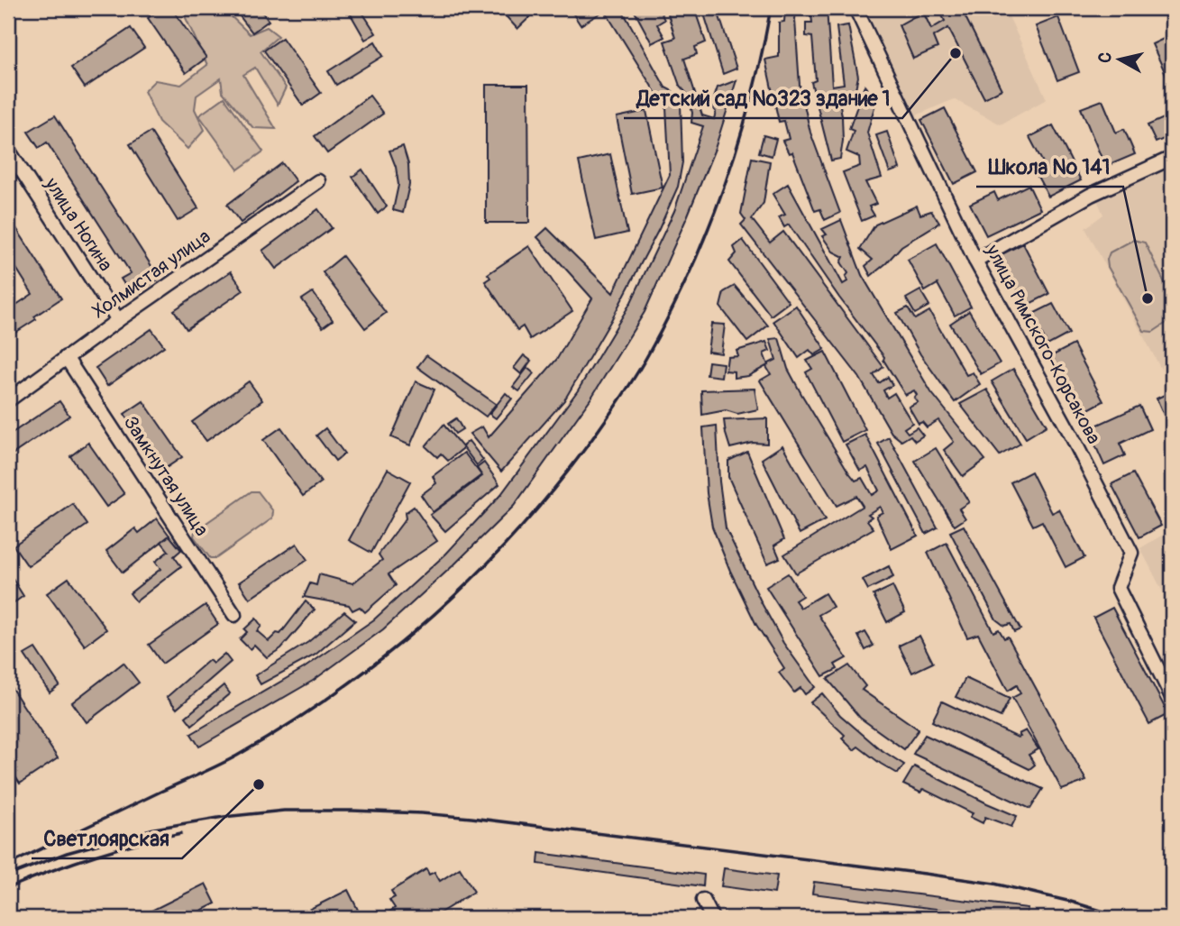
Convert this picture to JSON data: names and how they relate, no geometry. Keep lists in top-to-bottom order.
{
  "streets": {
    "street": [
      "улица Ногина",
      "Холмистая улица",
      "улица Римского-Корсакова",
      "Замкнутая улица"
    ]
  },
  "crossings": [
    ["улица Ногина", "Холмистая улица"],
    ["Холмистая улица", "Замкнутая улица"]
  ],
  "places": ["Детский сад №323 здание 1", "Школа № 141", "Светлоярская"],
  "north": "left"
}
